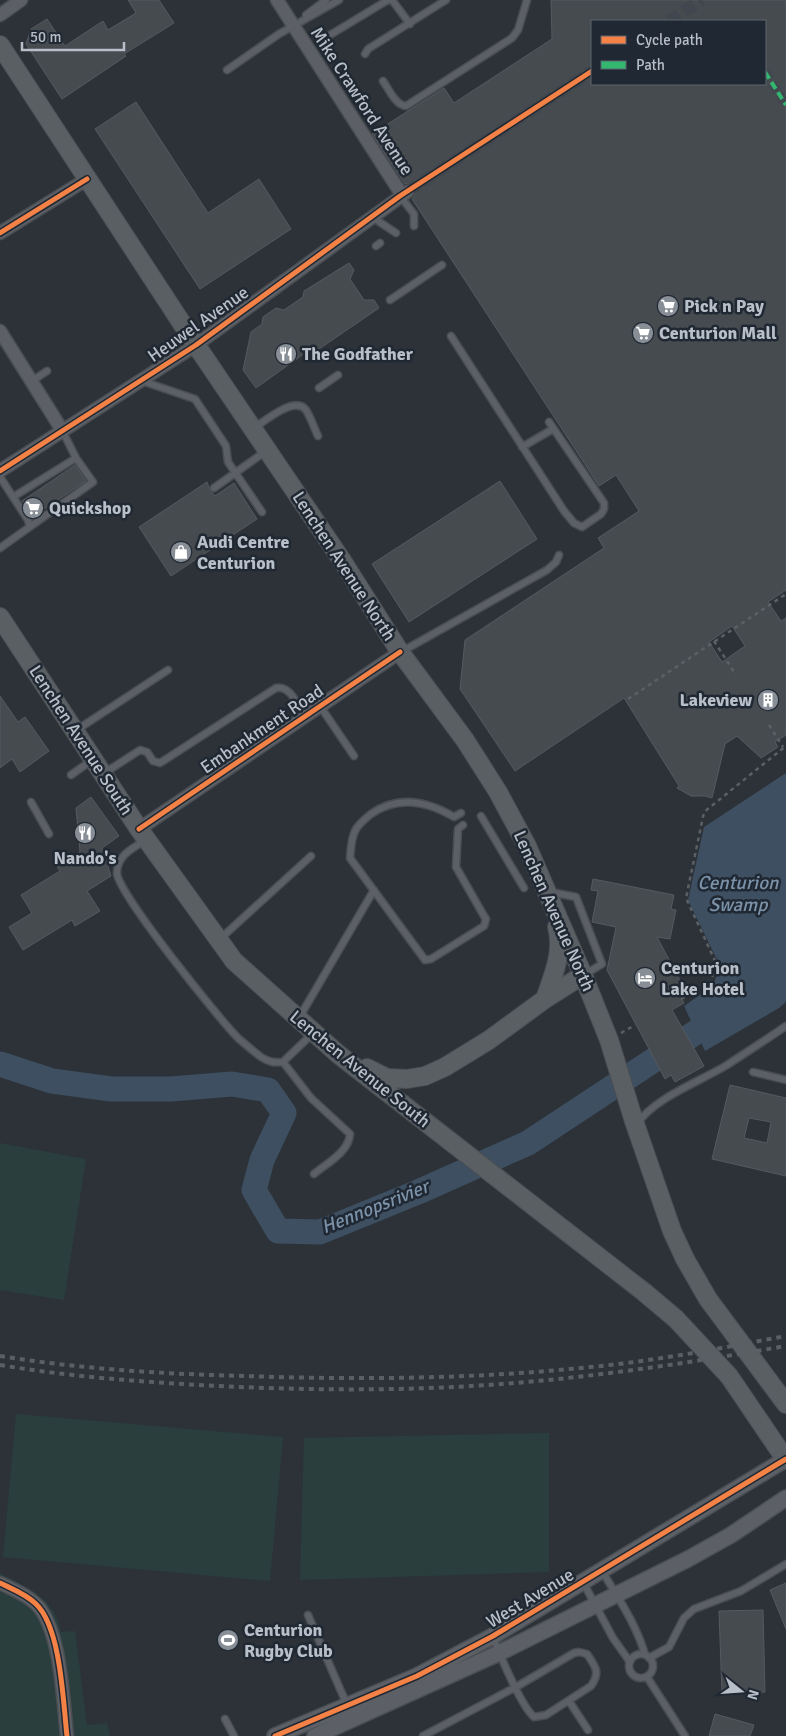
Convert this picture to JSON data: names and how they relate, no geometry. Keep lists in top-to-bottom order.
{
  "streets": {
    "main road": ["Lenchen Avenue North", "Lenchen Avenue South"],
    "street": [
      "Mike Crawford Avenue",
      "Heuwel Avenue",
      "Embankment Road",
      "West Avenue"
    ]
  },
  "crossings": [
    ["Mike Crawford Avenue", "Heuwel Avenue"],
    ["Heuwel Avenue", "Lenchen Avenue North"],
    ["Lenchen Avenue North", "Embankment Road"],
    ["Embankment Road", "Lenchen Avenue South"],
    ["Lenchen Avenue South", "West Avenue"]
  ],
  "water": ["Centurion Swamp", "Hennopsrivier"],
  "places": {
    "supermarket": ["Pick n Pay", "Centurion Mall", "Quickshop"],
    "restaurant": ["The Godfather", "Nando's"],
    "shop": ["Audi Centre Centurion"],
    "building": ["Lakeview"],
    "hotel": ["Centurion Lake Hotel"],
    "sports": ["Centurion Rugby Club"]
  },
  "legend": ["Cycle path", "Path"],
  "scale_bar": "50 m",
  "north": "right"
}
